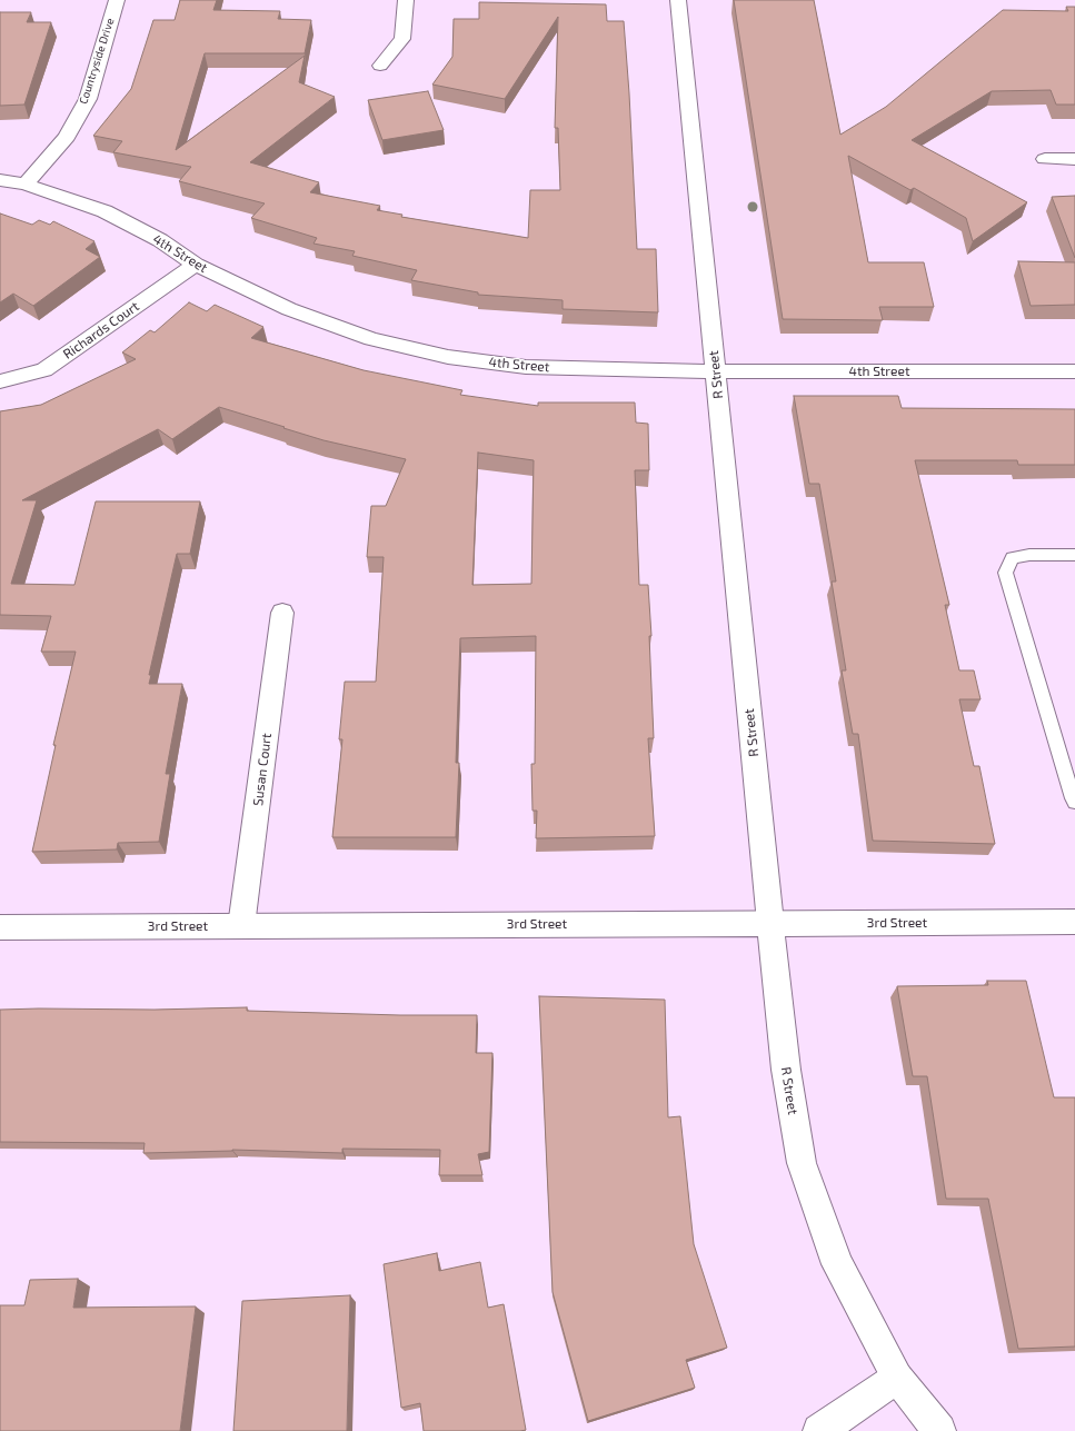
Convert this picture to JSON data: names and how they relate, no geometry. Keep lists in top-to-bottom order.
{
  "streets": {
    "street": [
      "Countryside Drive",
      "4th Street",
      "Richards Court",
      "R Street",
      "Susan Court",
      "3rd Street"
    ]
  },
  "crossings": [
    ["Countryside Drive", "4th Street"],
    ["4th Street", "Richards Court"],
    ["4th Street", "R Street"],
    ["R Street", "3rd Street"],
    ["Susan Court", "3rd Street"]
  ]
}
